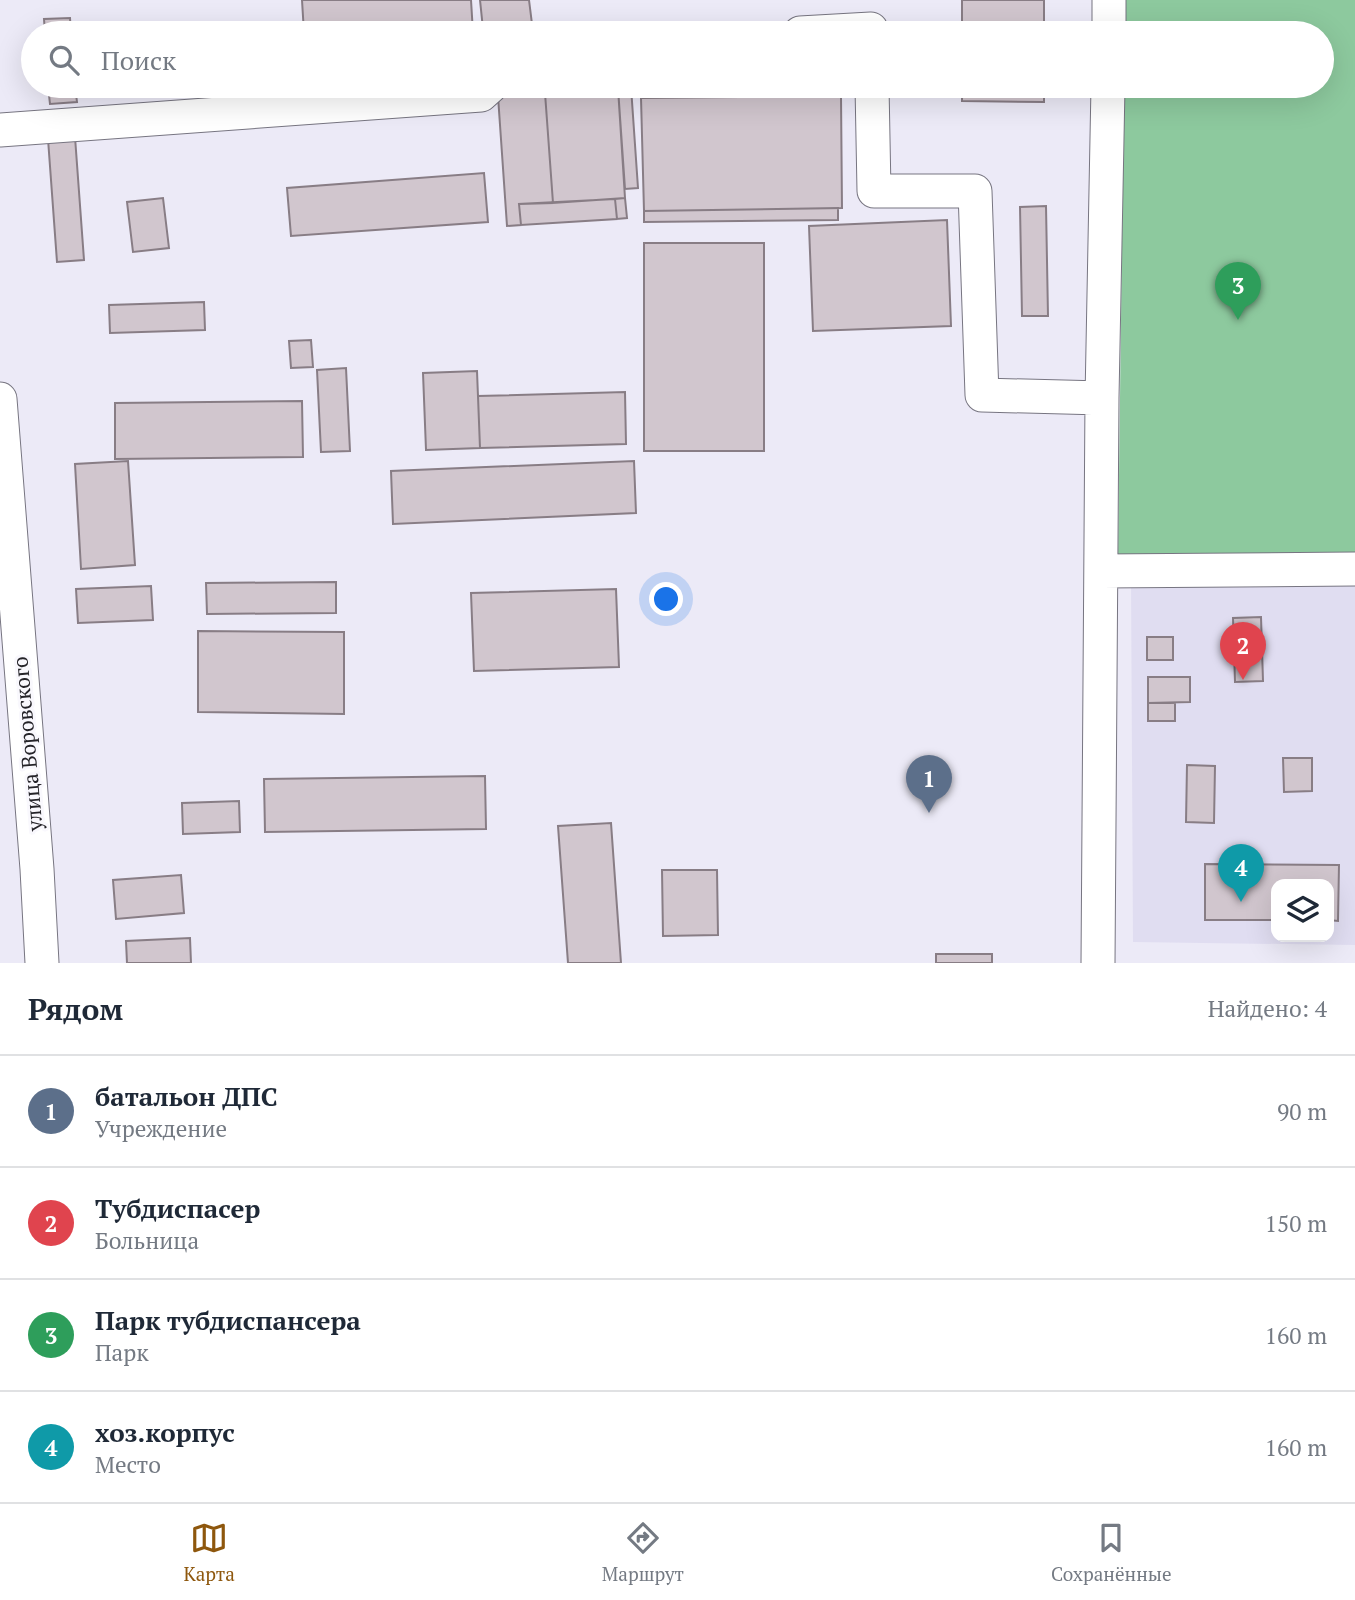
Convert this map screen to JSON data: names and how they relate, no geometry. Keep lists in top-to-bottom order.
{
  "streets": {
    "street": ["улица Воровского"]
  },
  "page": {
    "search": "Поиск",
    "pins": [
      "3",
      "2",
      "1",
      "4"
    ],
    "heading": ["Рядом", "Найдено: 4"],
    "list": [
      {
        "mark": "1",
        "name": "батальон ДПС",
        "note": "Учреждение",
        "value": "90 m"
      },
      {
        "mark": "2",
        "name": "Тубдиспасер",
        "note": "Больница",
        "value": "150 m"
      },
      {
        "mark": "3",
        "name": "Парк тубдиспансера",
        "note": "Парк",
        "value": "160 m"
      },
      {
        "mark": "4",
        "name": "хоз.корпус",
        "note": "Место",
        "value": "160 m"
      }
    ],
    "nav": ["Карта", "Маршрут", "Сохранённые"]
  }
}
